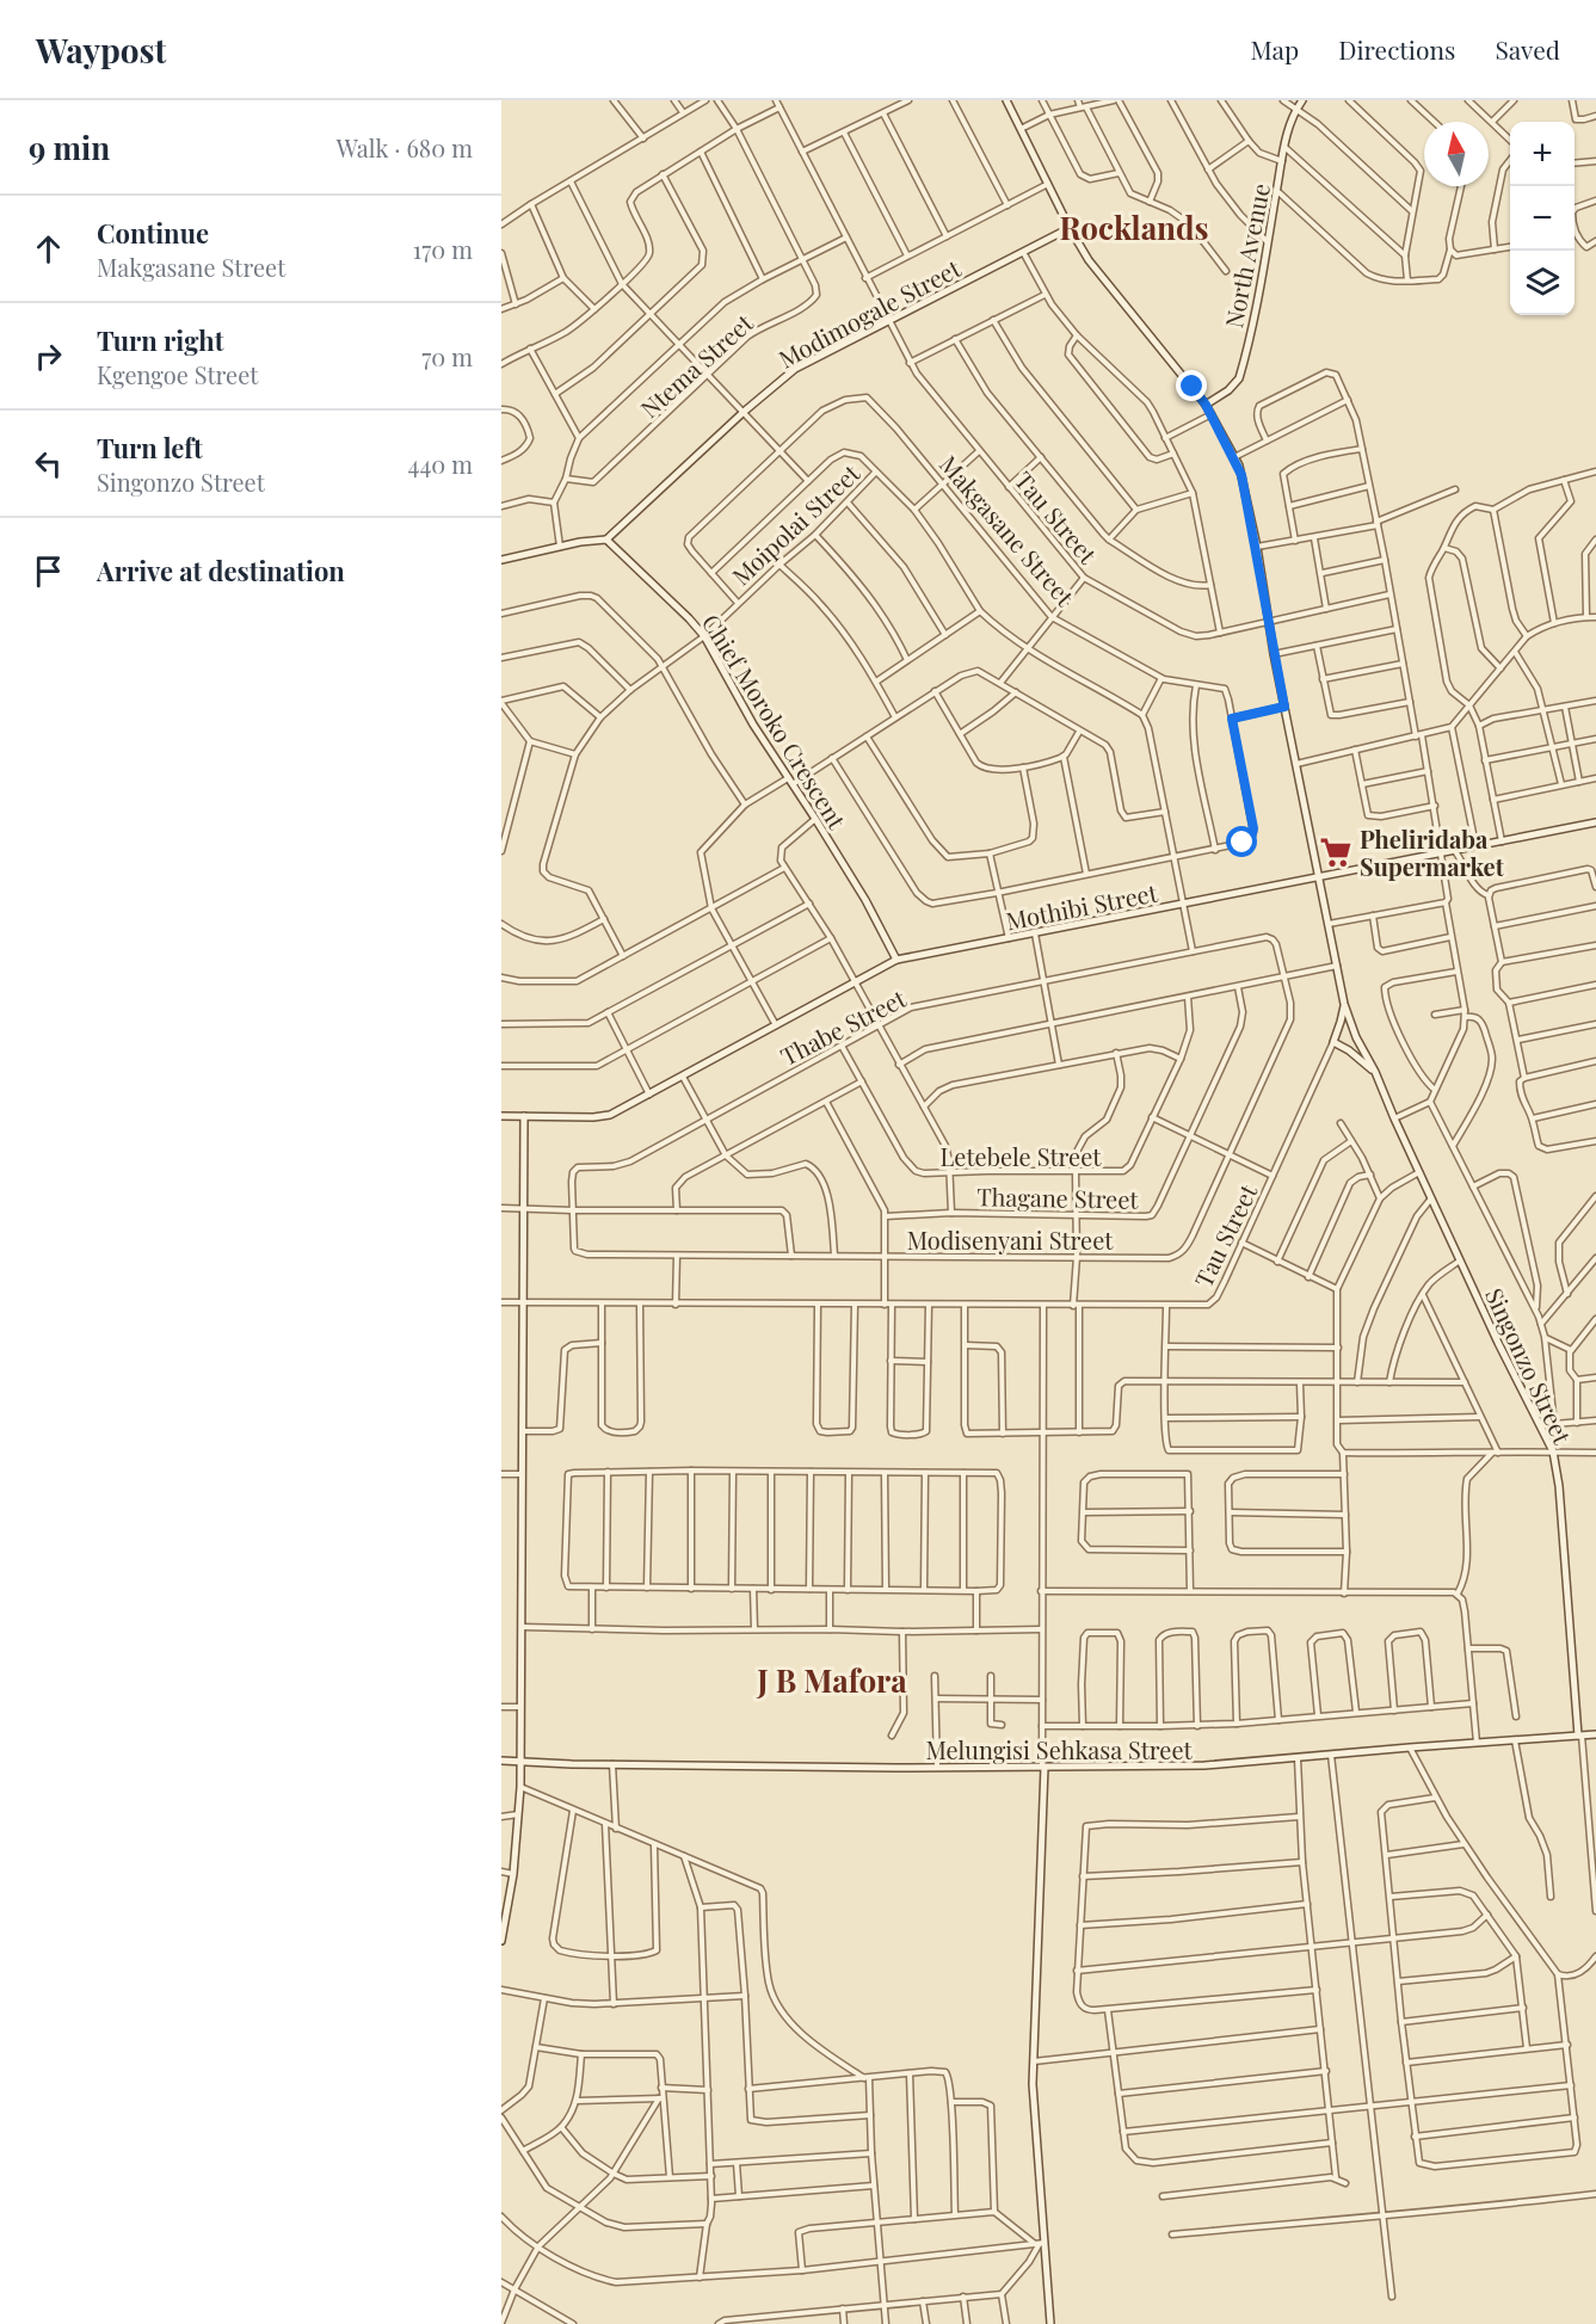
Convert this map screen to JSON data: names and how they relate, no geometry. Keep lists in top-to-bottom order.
{
  "streets": {
    "street": [
      "North Avenue",
      "Modimogale Street",
      "Ntema Street",
      "Tau Street",
      "Moipolai Street",
      "Makgasane Street",
      "Chief Moroko Crescent",
      "Mothibi Street",
      "Thabe Street",
      "Letebele Street",
      "Thagane Street",
      "Modisenyani Street",
      "Singonzo Street",
      "Melungisi Sehkasa Street"
    ]
  },
  "crossings": [
    ["North Avenue", "Singonzo Street"],
    ["Modimogale Street", "Tau Street"],
    ["Modimogale Street", "Chief Moroko Crescent"],
    ["Modimogale Street", "Singonzo Street"],
    ["Tau Street", "Singonzo Street"],
    ["Moipolai Street", "Makgasane Street"],
    ["Moipolai Street", "Chief Moroko Crescent"],
    ["Chief Moroko Crescent", "Mothibi Street"],
    ["Mothibi Street", "Singonzo Street"],
    ["Thabe Street", "Letebele Street"],
    ["Thabe Street", "Modisenyani Street"],
    ["Singonzo Street", "Melungisi Sehkasa Street"]
  ],
  "districts": ["Rocklands", "J B Mafora"],
  "places": {
    "supermarket": ["Pheliridaba Supermarket"]
  },
  "north": "top",
  "page": {
    "header": "Waypost",
    "nav": ["Map", "Directions", "Saved"],
    "heading": ["9 min", "Walk · 680 m"],
    "map_buttons": ["+", "−"],
    "list": [
      ["Continue", "Makgasane Street", "170 m"],
      ["Turn right", "Kgengoe Street", "70 m"],
      ["Turn left", "Singonzo Street", "440 m"],
      "Arrive at destination"
    ]
  }
}
